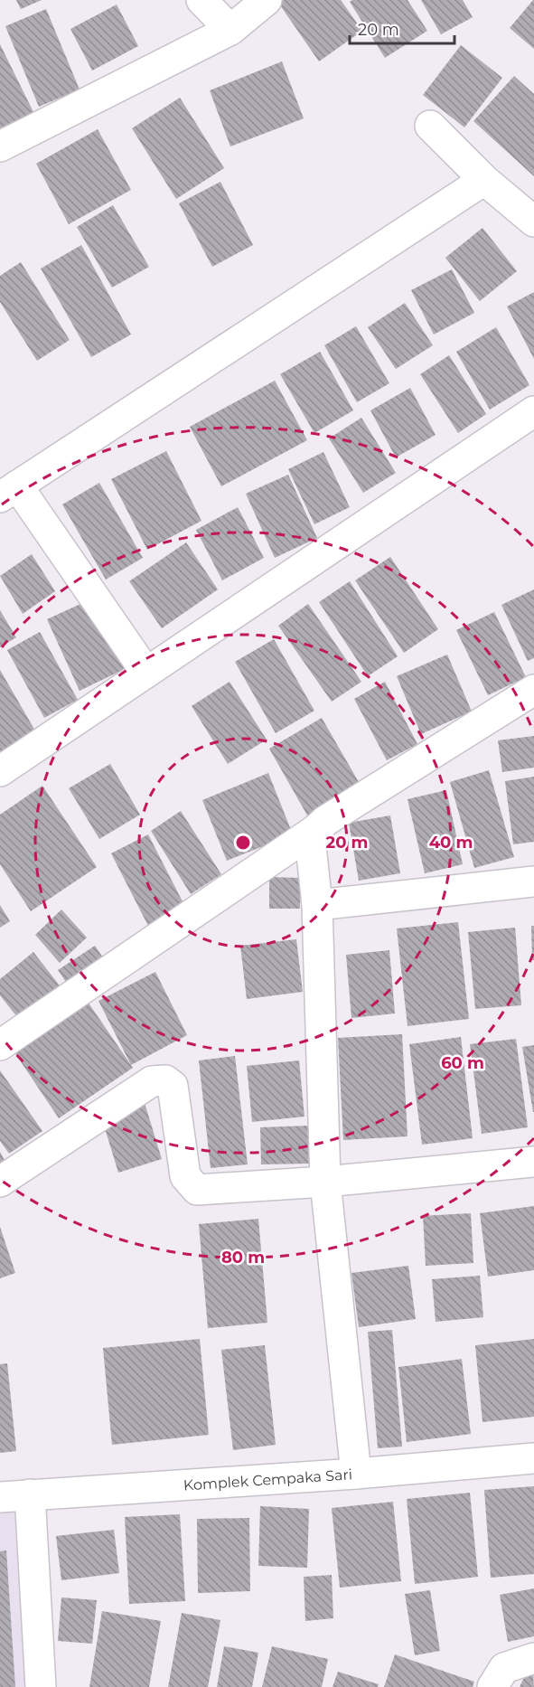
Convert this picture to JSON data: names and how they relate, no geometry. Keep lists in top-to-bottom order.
{
  "streets": {
    "street": ["Komplek Cempaka Sari"]
  },
  "scale_bar": "20 m",
  "rings": [
    "20 m",
    "40 m",
    "60 m",
    "80 m"
  ]
}
